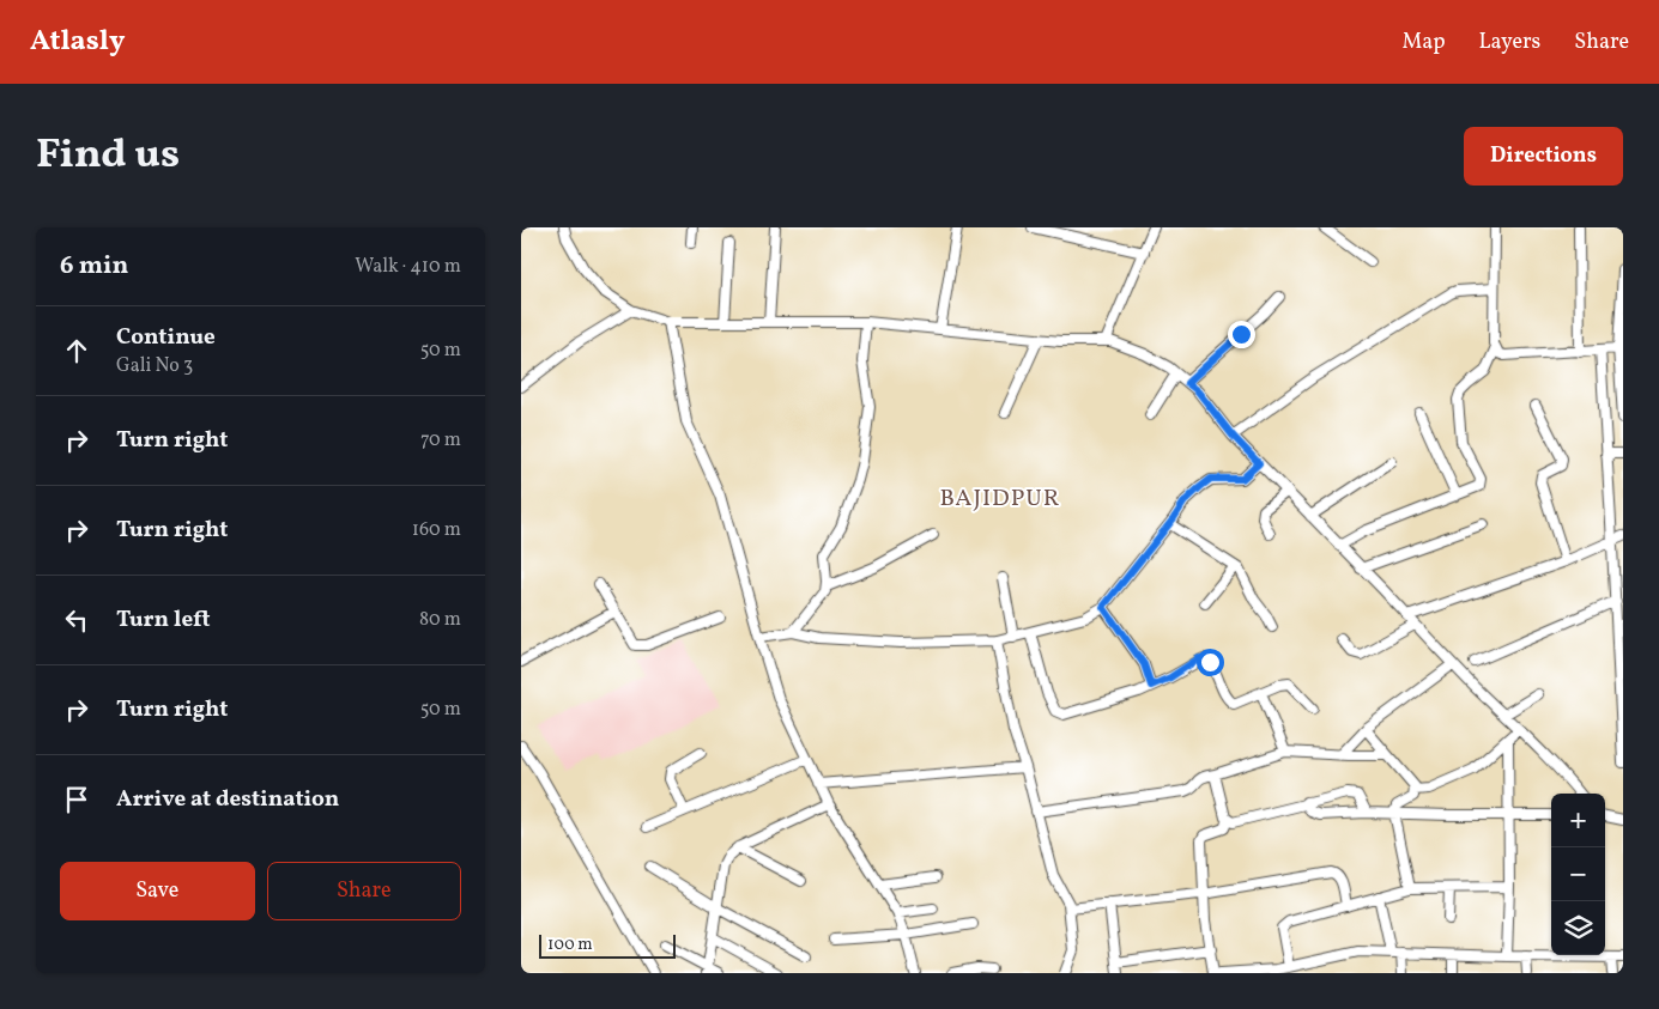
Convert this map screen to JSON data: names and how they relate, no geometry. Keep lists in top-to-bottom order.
{
  "districts": ["BAJIDPUR"],
  "scale_bar": "100 m",
  "page": {
    "header": "Atlasly",
    "nav": ["Map", "Layers", "Share"],
    "title": "Find us",
    "buttons": [
      "Directions",
      ["Save", "Share"]
    ],
    "heading": ["6 min", "Walk · 410 m"],
    "list": [
      ["Continue", "Gali No 3", "50 m"],
      ["Turn right", "70 m"],
      ["Turn right", "160 m"],
      ["Turn left", "80 m"],
      ["Turn right", "50 m"],
      "Arrive at destination"
    ],
    "map_buttons": ["+", "−"],
    "scale": "100 m"
  }
}
